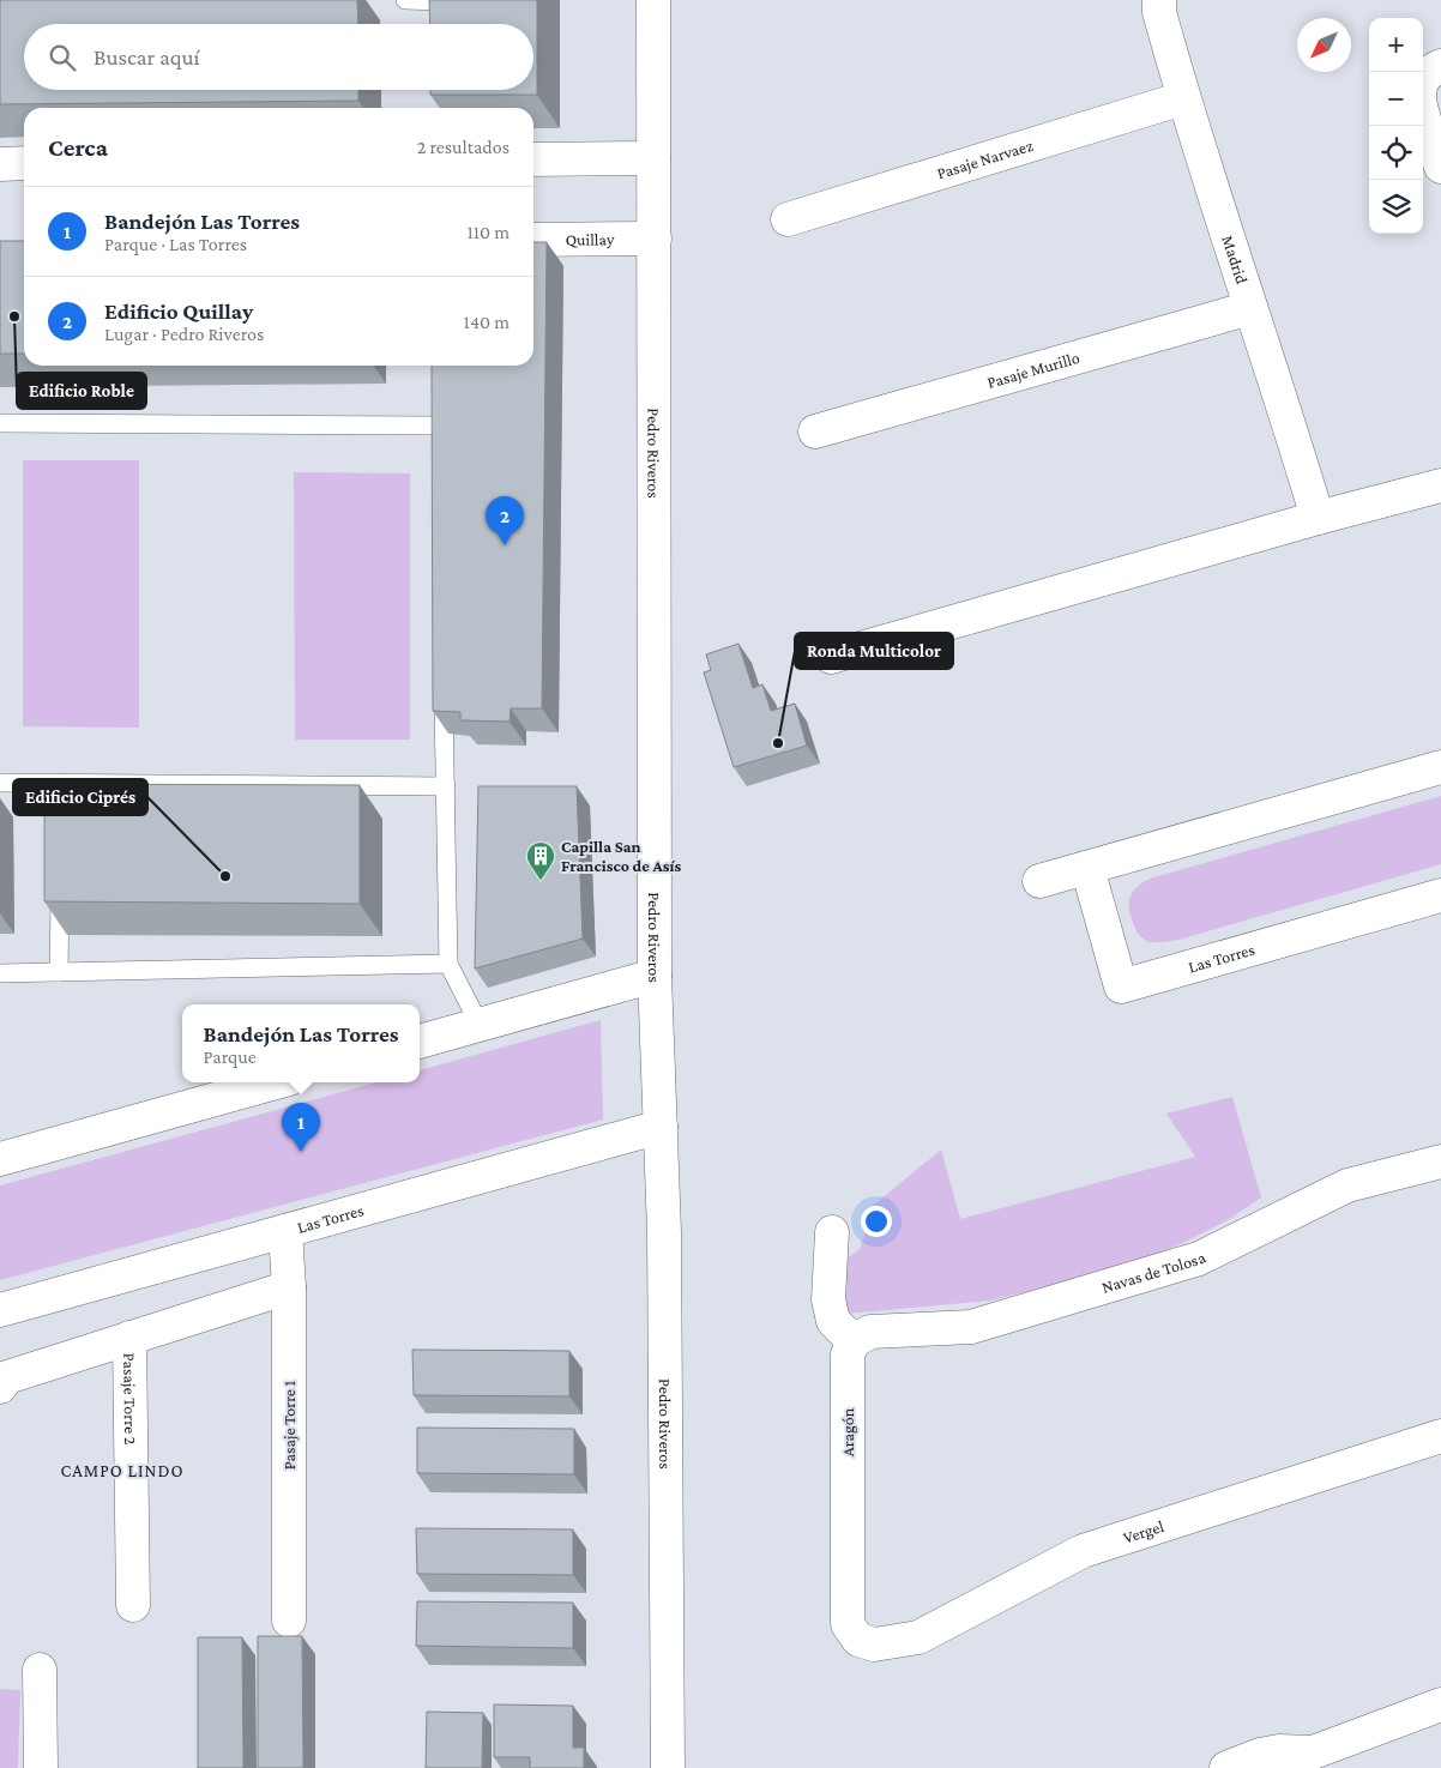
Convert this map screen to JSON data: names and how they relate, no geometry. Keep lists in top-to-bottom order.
{
  "streets": {
    "street": [
      "Pasaje Narvaez",
      "Quillay",
      "Madrid",
      "Pasaje Murillo",
      "Pedro Riveros",
      "Las Torres",
      "Navas de Tolosa",
      "Pasaje Torre 2",
      "Pasaje Torre 1",
      "Aragón",
      "Vergel"
    ]
  },
  "crossings": [
    ["Pasaje Narvaez", "Madrid"],
    ["Quillay", "Pedro Riveros"],
    ["Madrid", "Pasaje Murillo"],
    ["Pedro Riveros", "Las Torres"],
    ["Las Torres", "Pasaje Torre 1"],
    ["Navas de Tolosa", "Aragón"],
    ["Aragón", "Vergel"]
  ],
  "districts": ["CAMPO LINDO"],
  "places": {
    "other": ["Edificio Roble", "Ronda Multicolor", "Edificio Ciprés"],
    "building": ["Capilla San Francisco de Asís"]
  },
  "north": "bottom left",
  "page": {
    "map_buttons": ["+", "−"],
    "search": "Buscar aquí",
    "heading": ["Cerca", "2 resultados"],
    "list": [
      {
        "mark": "1",
        "name": "Bandejón Las Torres",
        "note": "Parque · Las Torres",
        "value": "110 m"
      },
      {
        "mark": "2",
        "name": "Edificio Quillay",
        "note": "Lugar · Pedro Riveros",
        "value": "140 m"
      }
    ],
    "pins": ["2", "1"],
    "popup": ["Bandejón Las Torres", "Parque"]
  }
}
